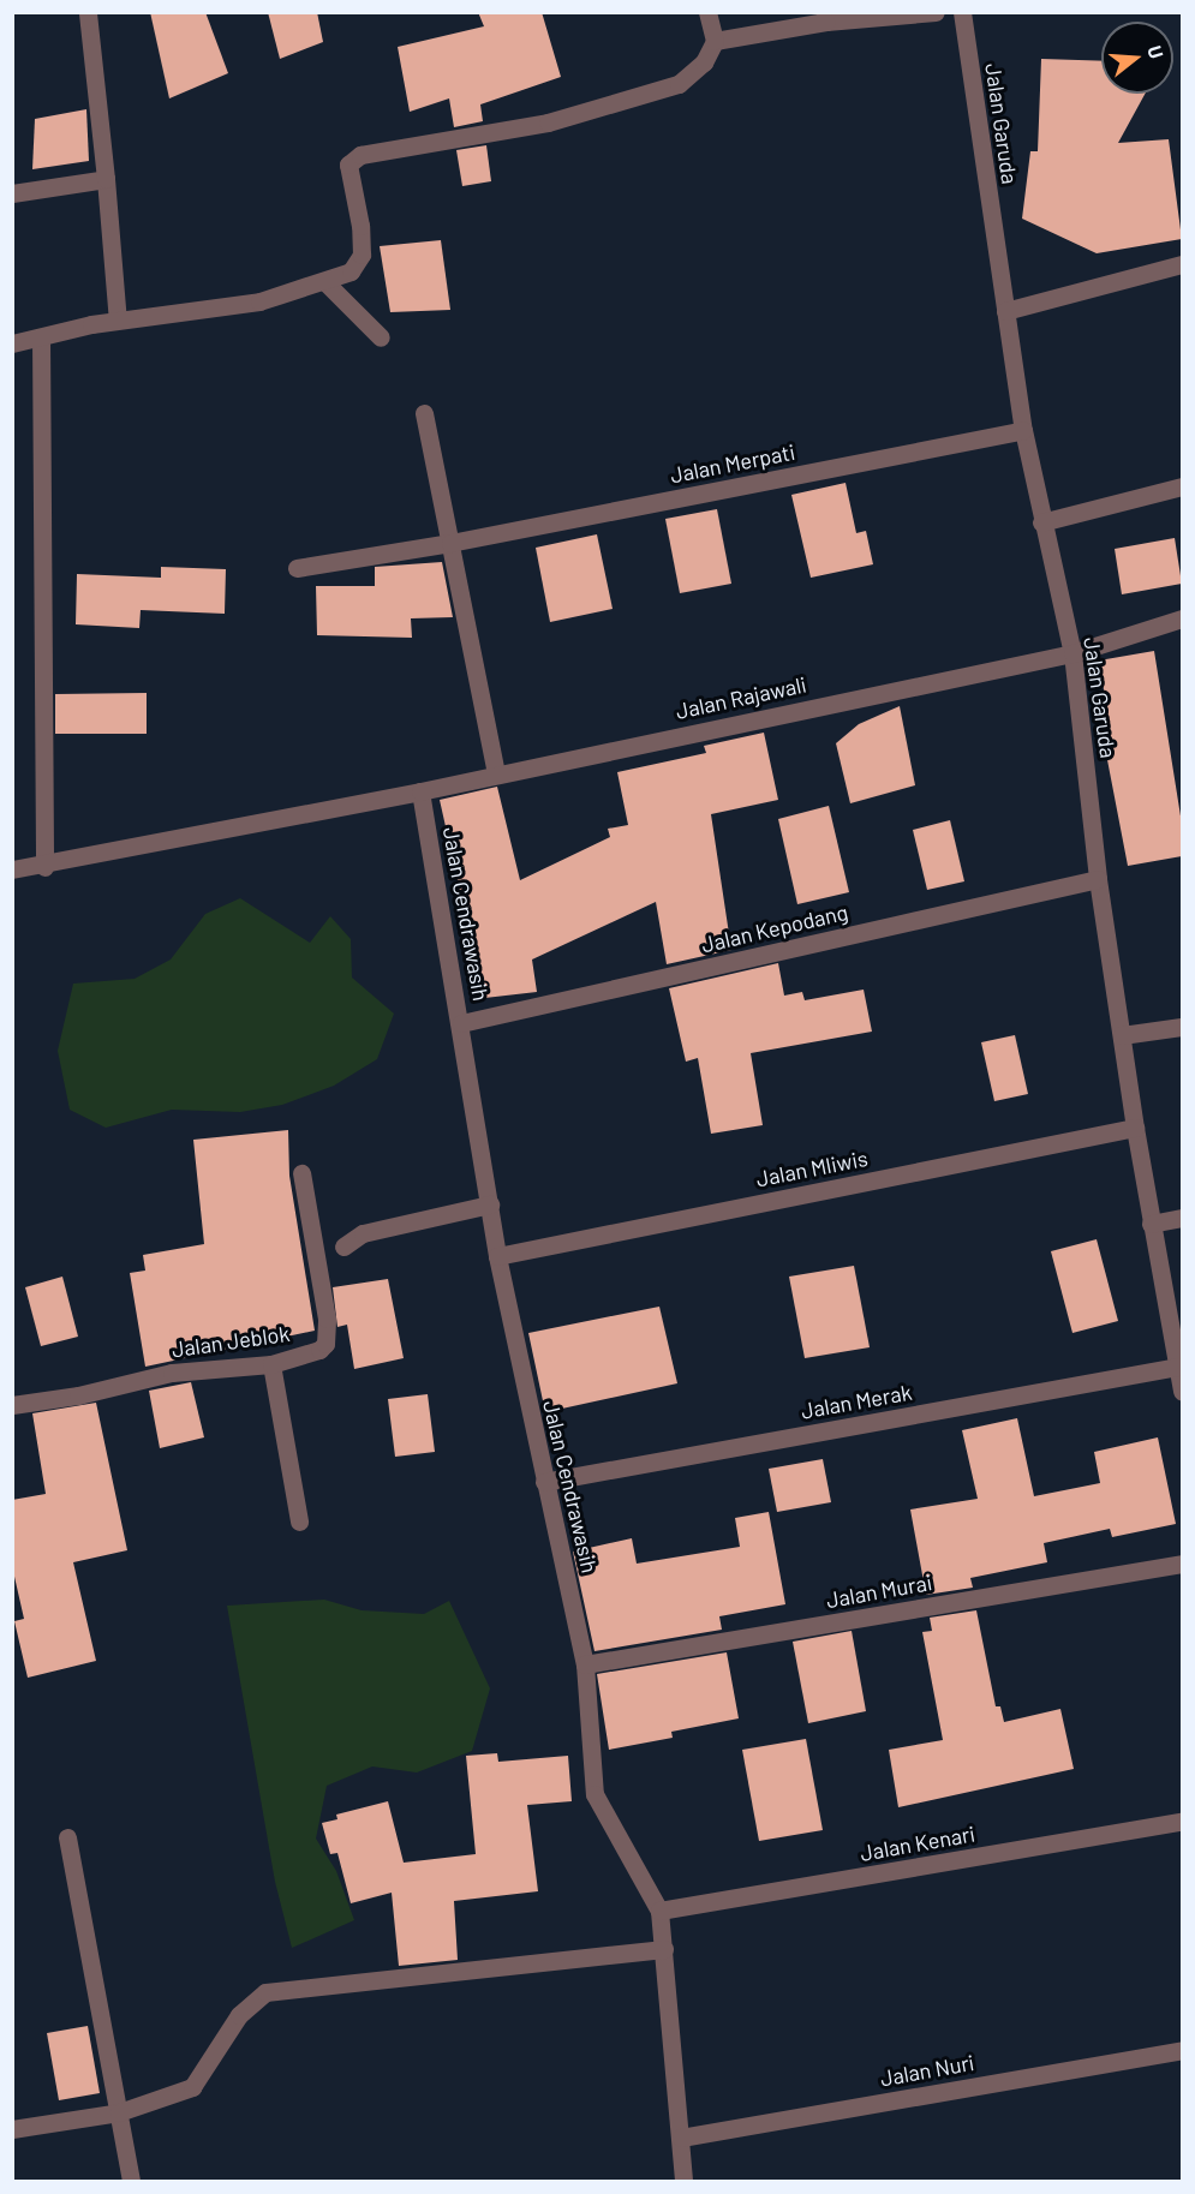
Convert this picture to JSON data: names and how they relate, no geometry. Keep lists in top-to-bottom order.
{
  "streets": {
    "street": [
      "Jalan Garuda",
      "Jalan Merpati",
      "Jalan Rajawali",
      "Jalan Cendrawasih",
      "Jalan Kepodang",
      "Jalan Mliwis",
      "Jalan Jeblok",
      "Jalan Merak",
      "Jalan Murai",
      "Jalan Kenari",
      "Jalan Nuri"
    ]
  },
  "crossings": [
    ["Jalan Garuda", "Jalan Merpati"],
    ["Jalan Garuda", "Jalan Rajawali"],
    ["Jalan Garuda", "Jalan Kepodang"],
    ["Jalan Garuda", "Jalan Mliwis"],
    ["Jalan Garuda", "Jalan Merak"],
    ["Jalan Rajawali", "Jalan Cendrawasih"],
    ["Jalan Cendrawasih", "Jalan Kepodang"],
    ["Jalan Cendrawasih", "Jalan Mliwis"],
    ["Jalan Cendrawasih", "Jalan Merak"],
    ["Jalan Cendrawasih", "Jalan Murai"],
    ["Jalan Cendrawasih", "Jalan Kenari"],
    ["Jalan Cendrawasih", "Jalan Nuri"]
  ],
  "north": "right"
}
